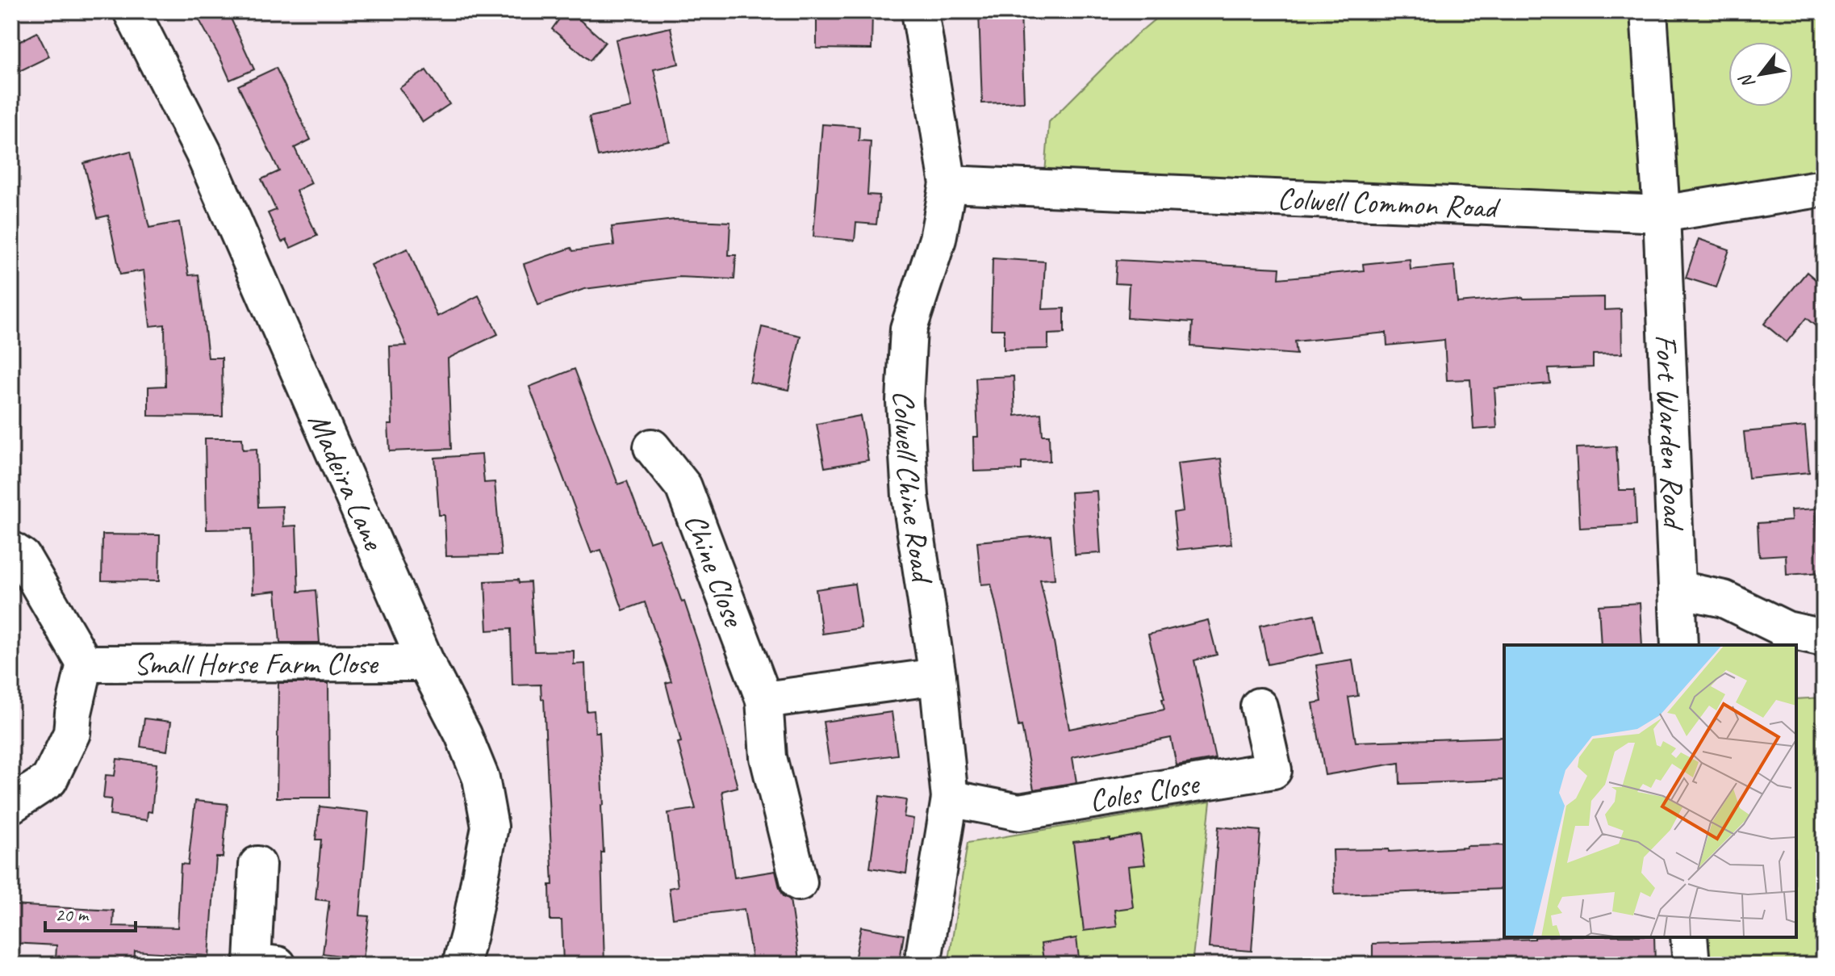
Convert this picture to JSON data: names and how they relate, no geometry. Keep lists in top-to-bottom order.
{
  "streets": {
    "street": [
      "Colwell Common Road",
      "Fort Warden Road",
      "Madeira Lane",
      "Colwell Chine Road",
      "Chine Close",
      "Small Horse Farm Close",
      "Coles Close"
    ]
  },
  "crossings": [
    ["Colwell Common Road", "Fort Warden Road"],
    ["Colwell Common Road", "Colwell Chine Road"],
    ["Madeira Lane", "Small Horse Farm Close"],
    ["Colwell Chine Road", "Coles Close"]
  ],
  "scale_bar": "20 m",
  "north": "bottom left"
}
